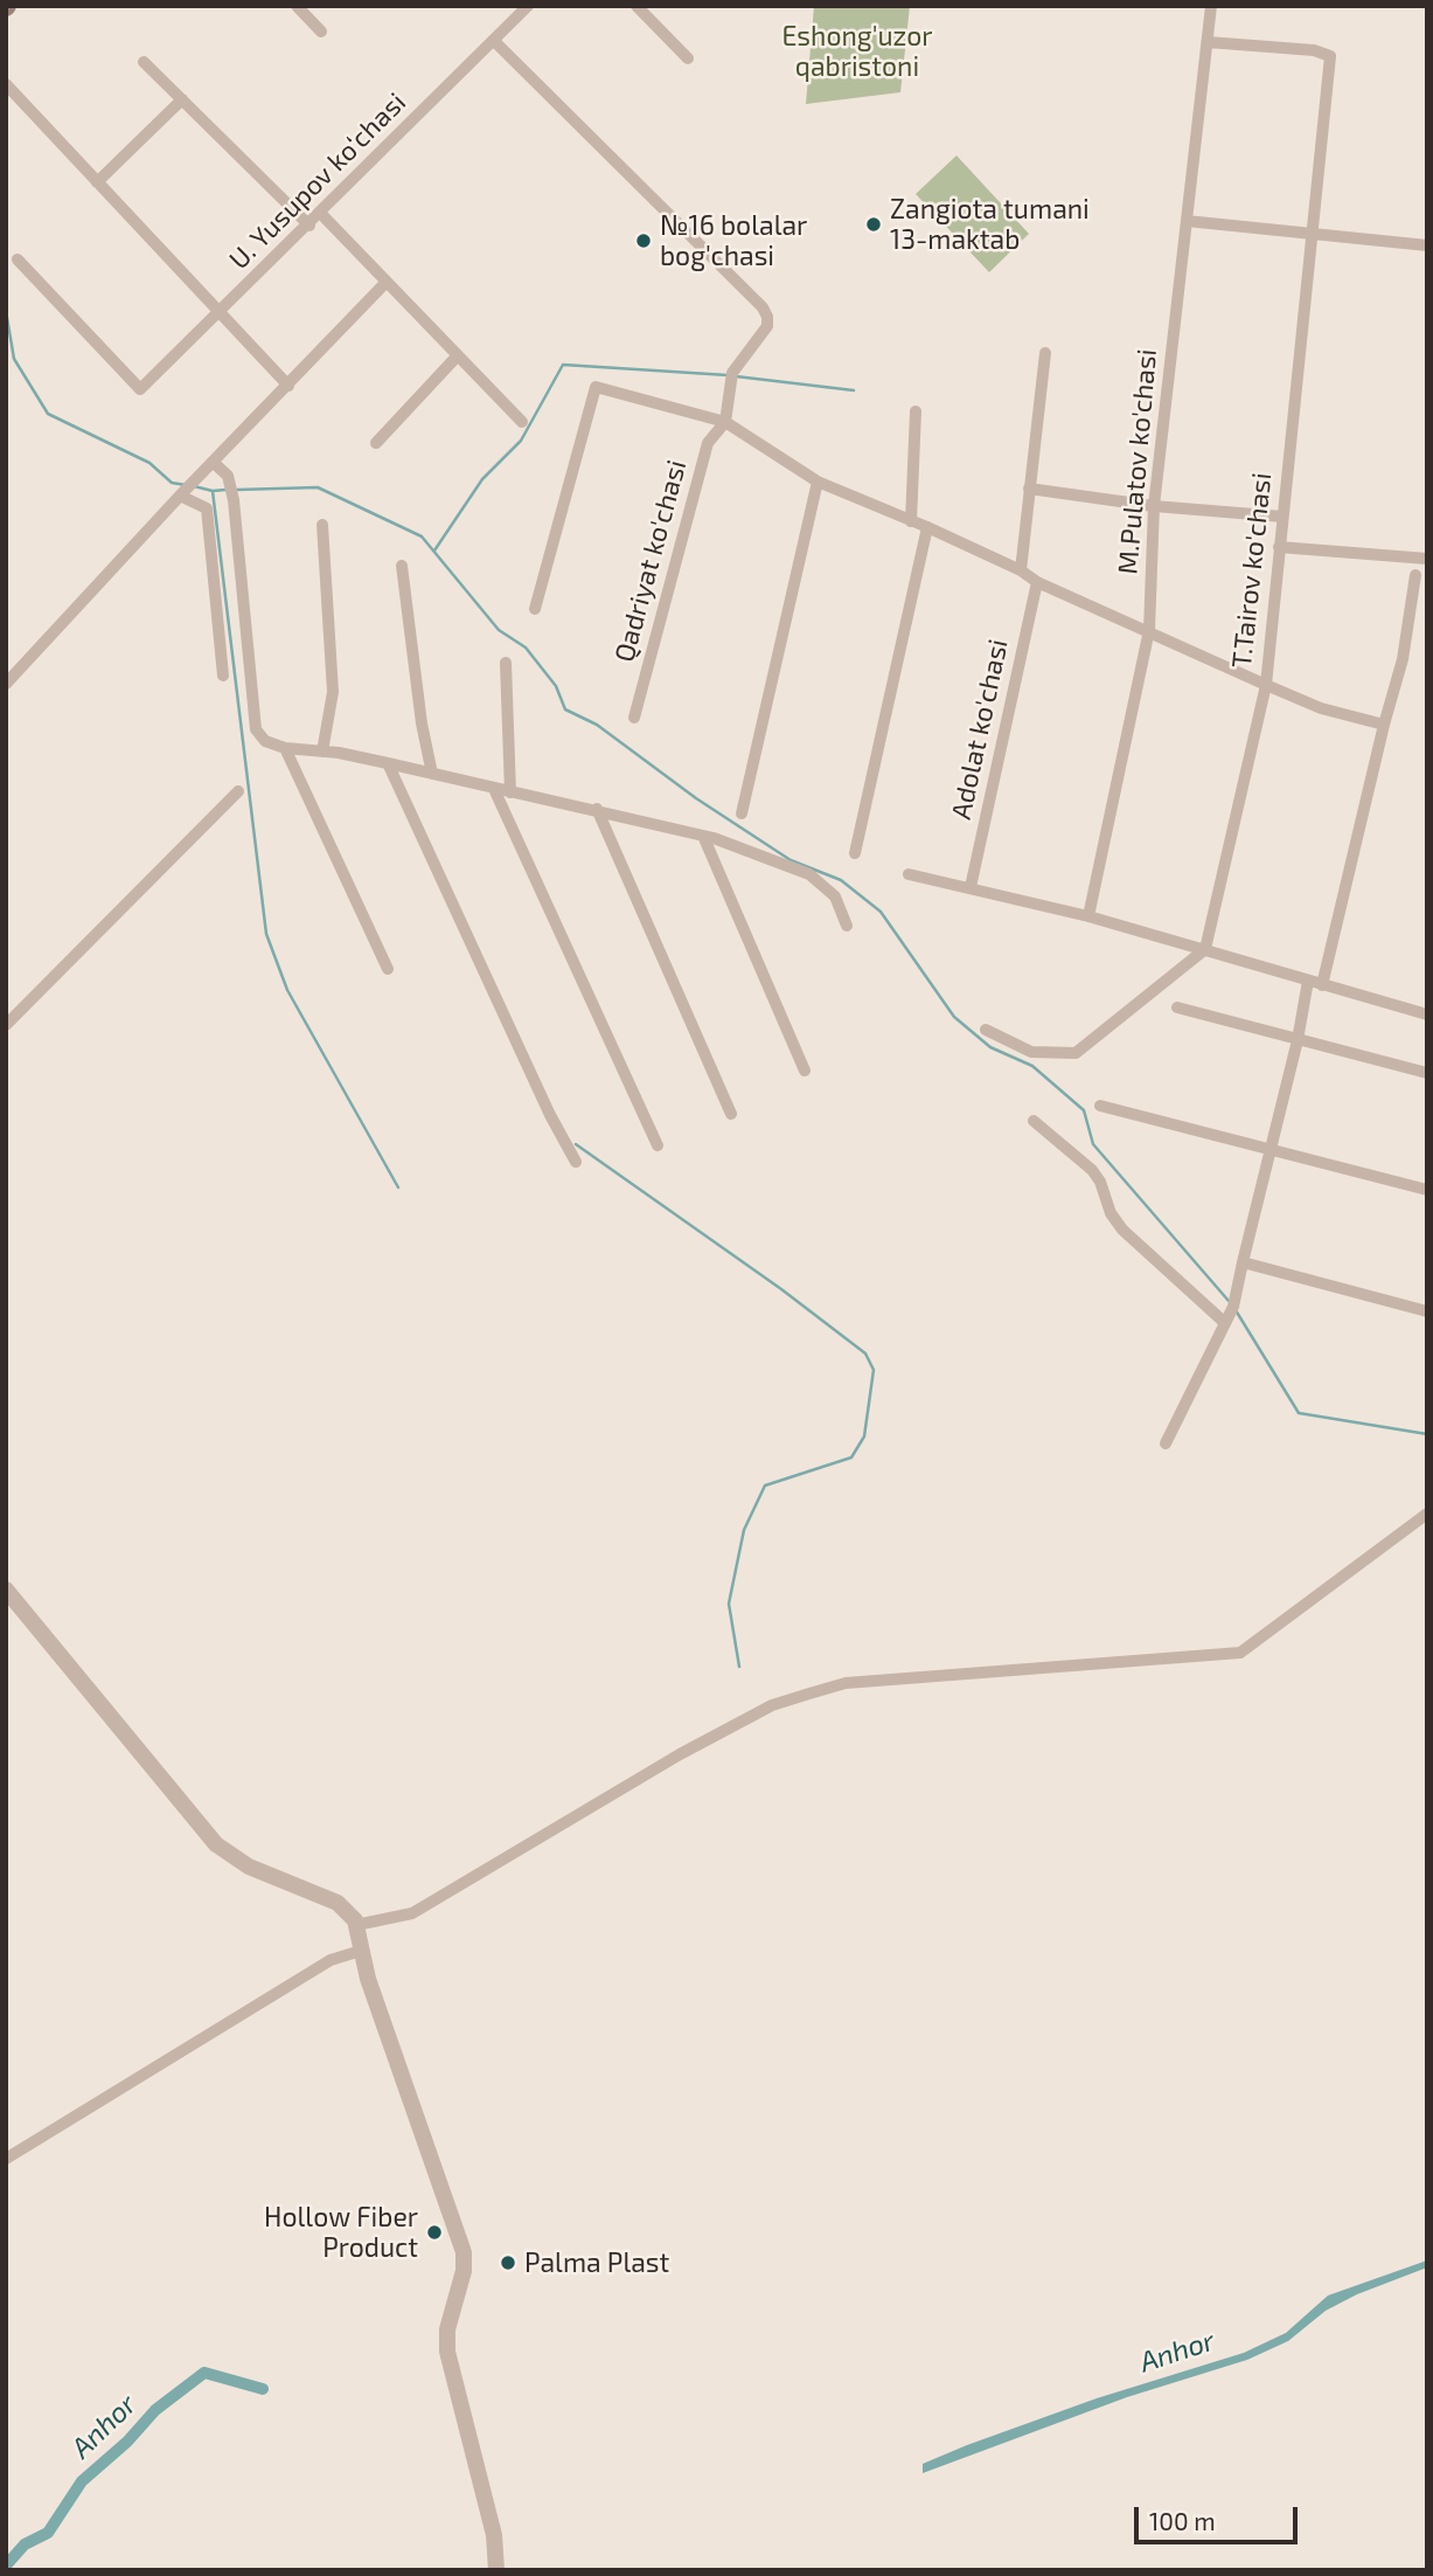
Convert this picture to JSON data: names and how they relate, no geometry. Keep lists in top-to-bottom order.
{
  "streets": {
    "street": [
      "U. Yusupov ko‘chasi",
      "M.Pulatov ko'chasi",
      "Qadriyat ko'chasi",
      "T.Tairov ko'chasi",
      "Adolat ko'chasi"
    ]
  },
  "crossings": [
    ["M.Pulatov ko'chasi", "T.Tairov ko'chasi"]
  ],
  "water": ["Anhor"],
  "parks": ["Eshong'uzor qabristoni"],
  "places": [
    "Zangiota tumani 13-maktab",
    "№16 bolalar bog'chasi",
    "Hollow Fiber Product",
    "Palma Plast"
  ],
  "scale_bar": "100 m"
}
